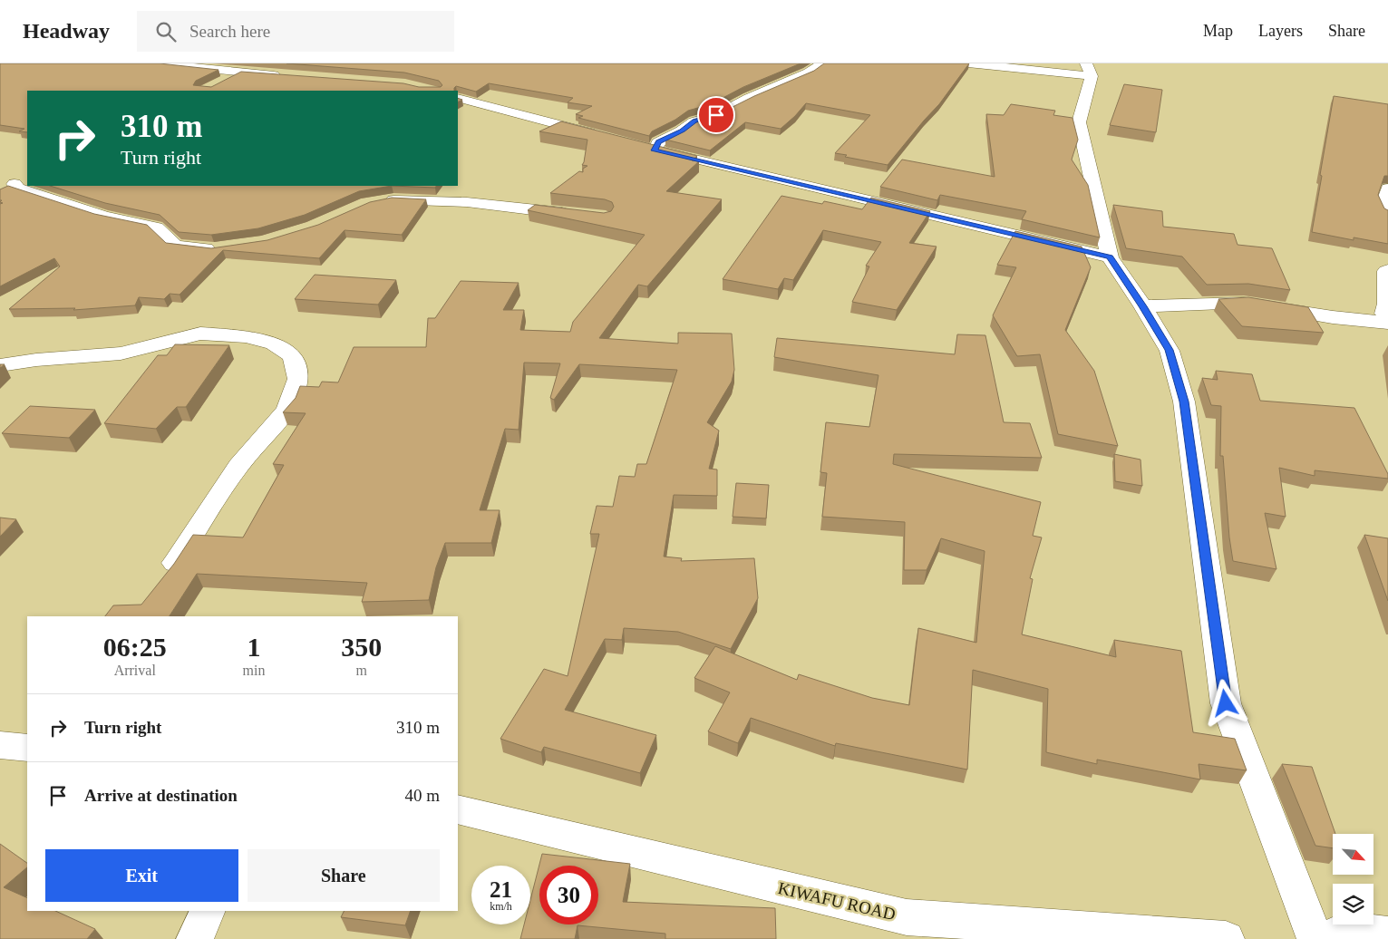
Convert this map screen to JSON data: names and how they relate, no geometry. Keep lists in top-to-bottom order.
{
  "streets": {
    "street": ["KIWAFU ROAD"]
  },
  "north": "bottom right",
  "page": {
    "header": "Headway",
    "search": "Search here",
    "nav": ["Map", "Layers", "Share"],
    "turn": ["310 m", "Turn right"],
    "eta": [
      "06:25",
      "Arrival",
      "1",
      "min",
      "350",
      "m"
    ],
    "list": [
      {
        "name": "Turn right",
        "value": "310 m"
      },
      {
        "name": "Arrive at destination",
        "value": "40 m"
      }
    ],
    "buttons": ["Exit", "Share"],
    "speed": "21 km/h",
    "limit": "30"
  }
}
